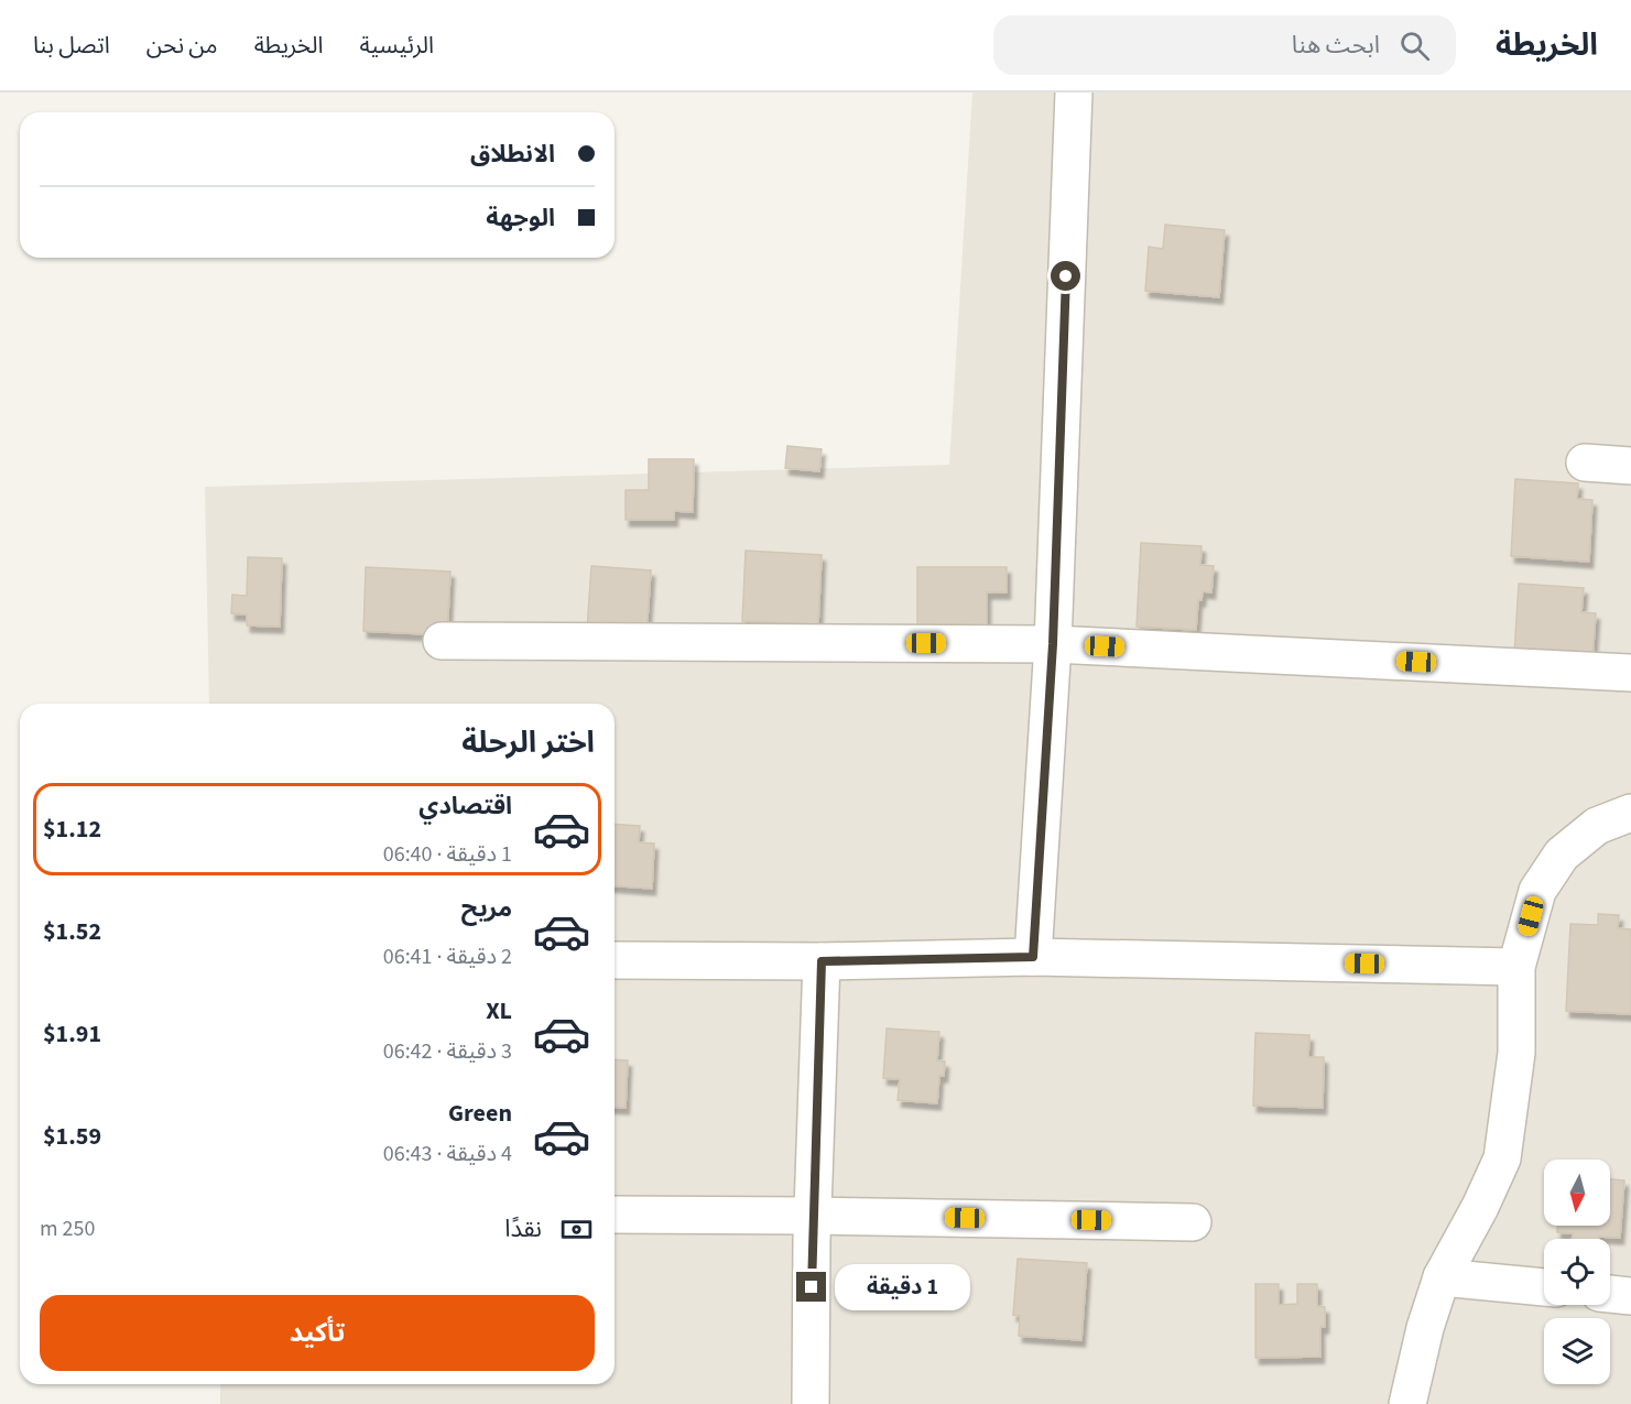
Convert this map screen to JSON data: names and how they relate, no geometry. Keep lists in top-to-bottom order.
{
  "north": "bottom",
  "page": {
    "header": "الخريطة",
    "search": "ابحث هنا",
    "nav": [
      "الرئيسية",
      "الخريطة",
      "من نحن",
      "اتصل بنا"
    ],
    "banner": ["الانطلاق", "الوجهة"],
    "heading": "اختر الرحلة",
    "list": [
      {
        "name": "اقتصادي",
        "note": "1 دقيقة · 06:40",
        "value": "$1.12"
      },
      {
        "name": "مريح",
        "note": "2 دقيقة · 06:41",
        "value": "$1.52"
      },
      {
        "name": "XL",
        "note": "3 دقيقة · 06:42",
        "value": "$1.91"
      },
      {
        "name": "Green",
        "note": "4 دقيقة · 06:43",
        "value": "$1.59"
      }
    ],
    "pay": ["نقدًا", "250 m"],
    "bubble": "1 دقيقة",
    "buttons": "تأكيد"
  }
}
